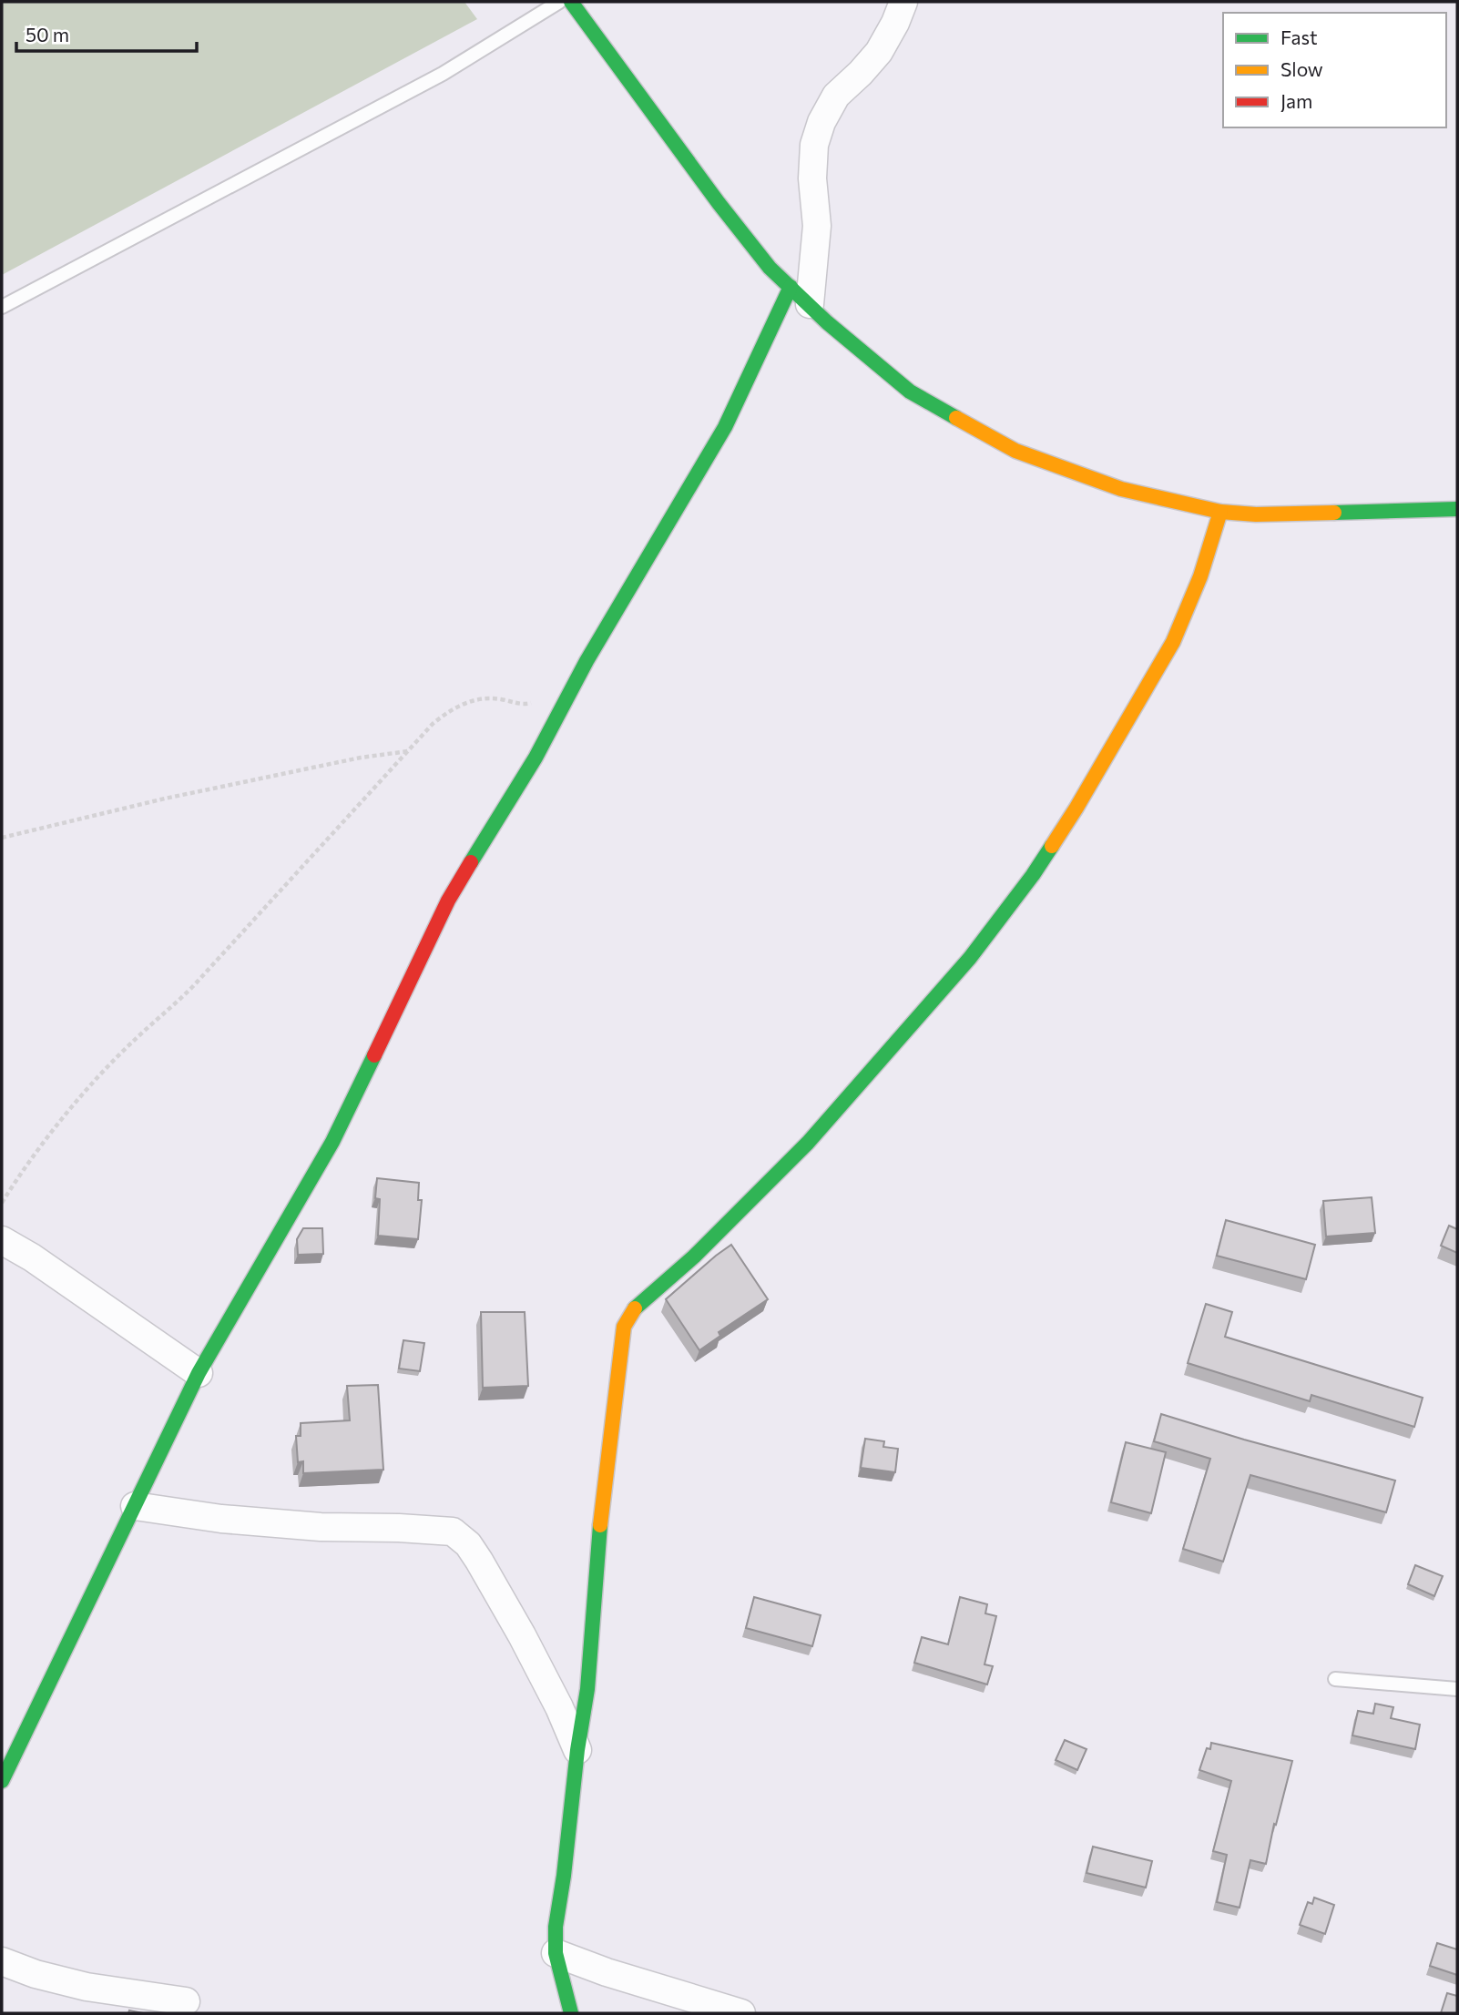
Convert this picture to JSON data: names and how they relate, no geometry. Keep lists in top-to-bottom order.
{
  "legend": ["Fast", "Slow", "Jam"],
  "scale_bar": "50 m"
}
